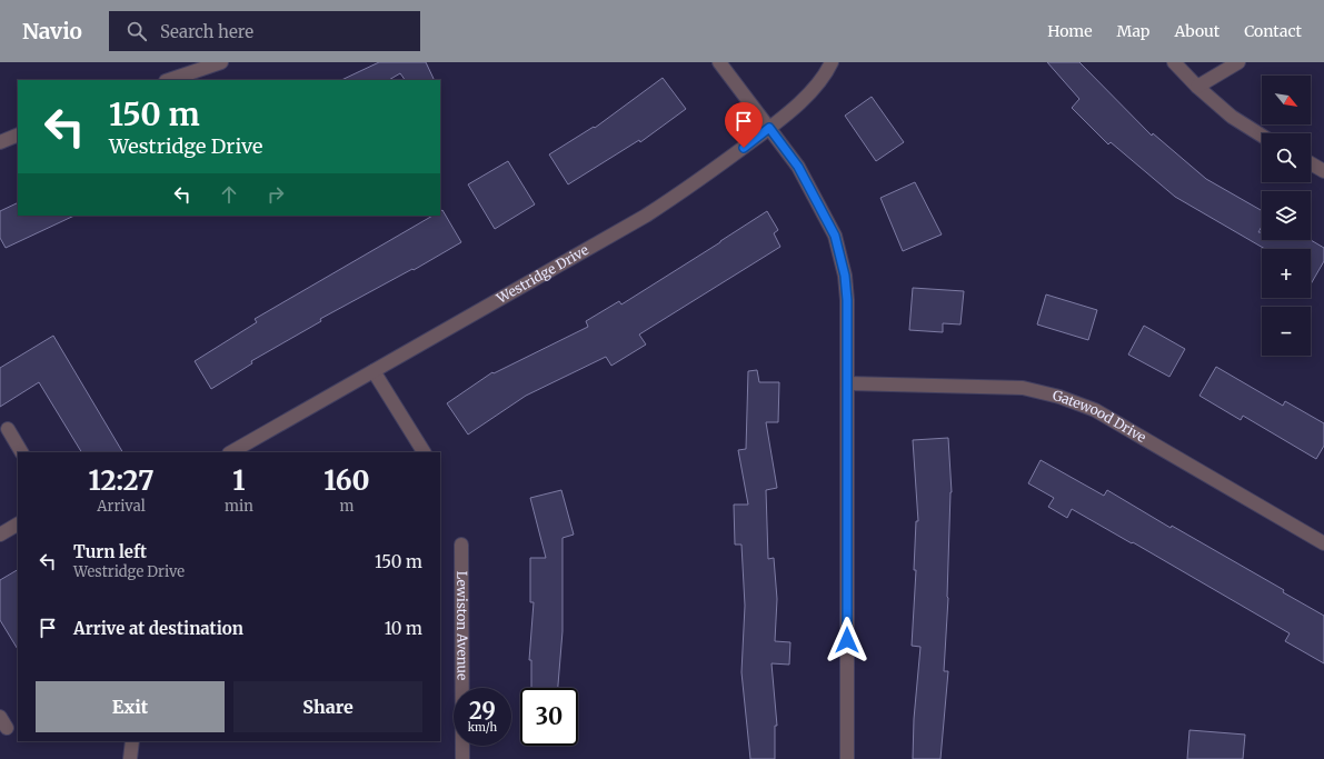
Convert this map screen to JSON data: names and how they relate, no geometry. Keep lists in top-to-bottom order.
{
  "streets": {
    "street": ["Westridge Drive", "Gatewood Drive", "Lewiston Avenue"]
  },
  "north": "bottom right",
  "page": {
    "header": "Navio",
    "search": "Search here",
    "nav": [
      "Home",
      "Map",
      "About",
      "Contact"
    ],
    "map_buttons": ["+", "−"],
    "turn": ["150 m", "Westridge Drive"],
    "eta": [
      "12:27",
      "Arrival",
      "1",
      "min",
      "160",
      "m"
    ],
    "list": [
      {
        "name": "Turn left",
        "note": "Westridge Drive",
        "value": "150 m"
      },
      {
        "name": "Arrive at destination",
        "value": "10 m"
      }
    ],
    "buttons": ["Exit", "Share"],
    "speed": "29 km/h",
    "limit": "30"
  }
}
